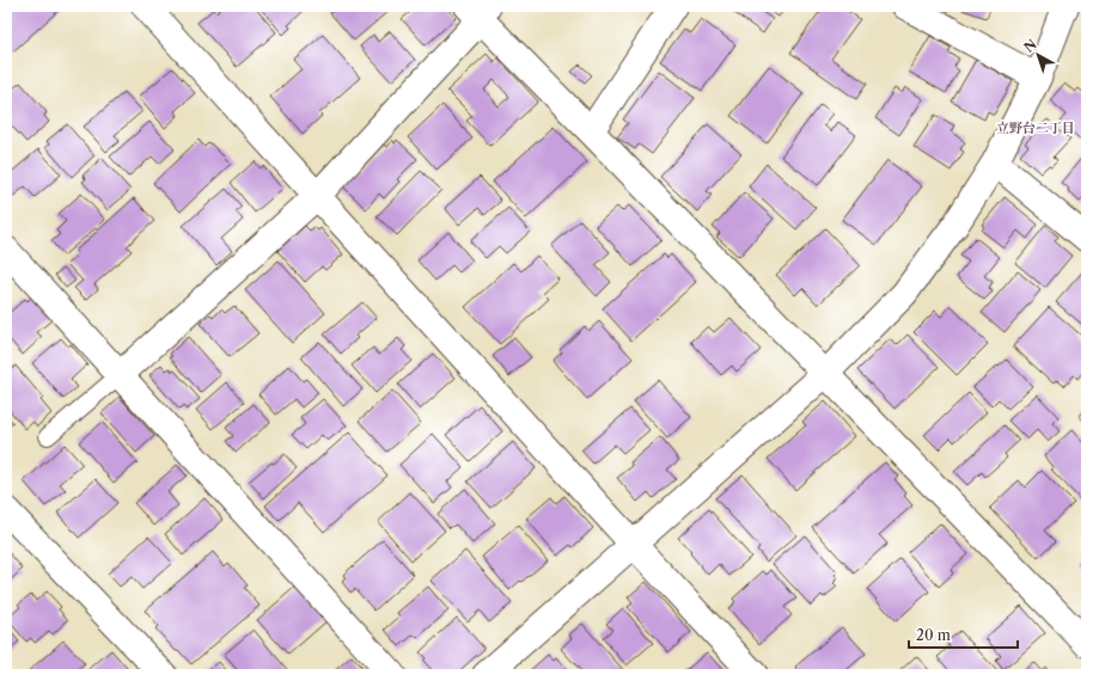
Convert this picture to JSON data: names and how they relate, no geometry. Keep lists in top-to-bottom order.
{
  "districts": ["立野台二丁目"],
  "scale_bar": "20 m",
  "north": "top left"
}
